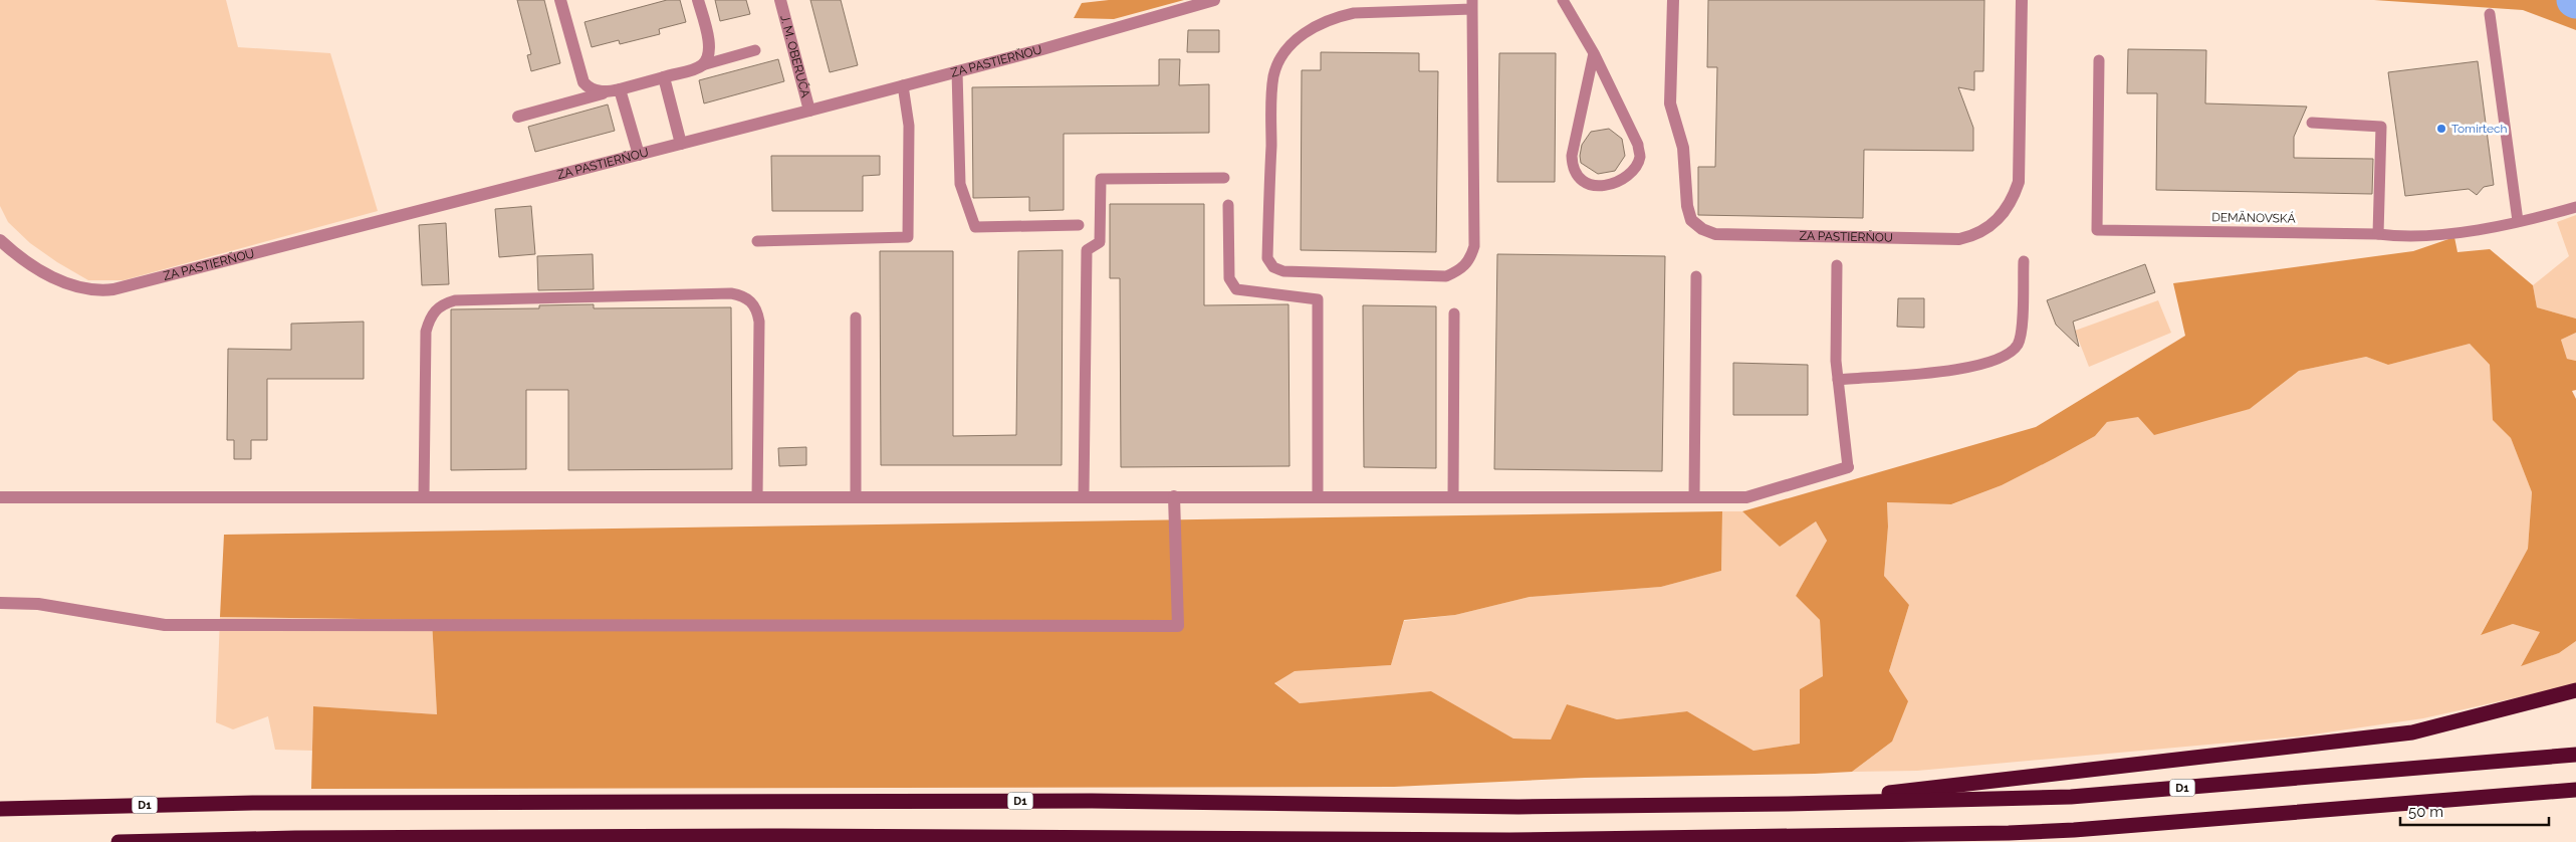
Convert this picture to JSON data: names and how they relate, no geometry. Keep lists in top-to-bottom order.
{
  "streets": {
    "highway": ["D1"],
    "street": ["J. M. OBERUČA", "ZA PASTIERŇOU"],
    "lane": ["DEMÄNOVSKÁ"]
  },
  "crossings": [
    ["J. M. OBERUČA", "ZA PASTIERŇOU"]
  ],
  "places": ["Tomirtech"],
  "scale_bar": "50 m"
}
